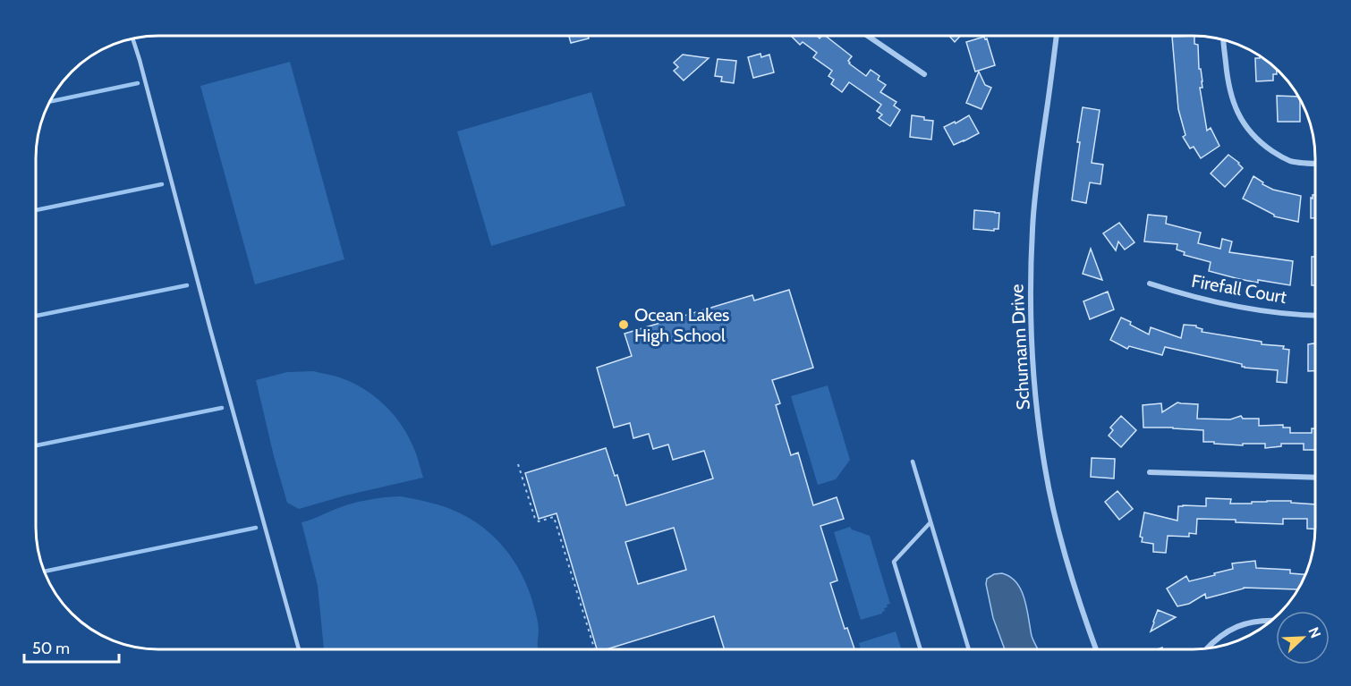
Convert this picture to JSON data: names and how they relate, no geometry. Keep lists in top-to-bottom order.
{
  "streets": {
    "street": ["Firefall Court", "Schumann Drive"]
  },
  "places": ["Ocean Lakes High School"],
  "scale_bar": "50 m",
  "north": "top right"
}
